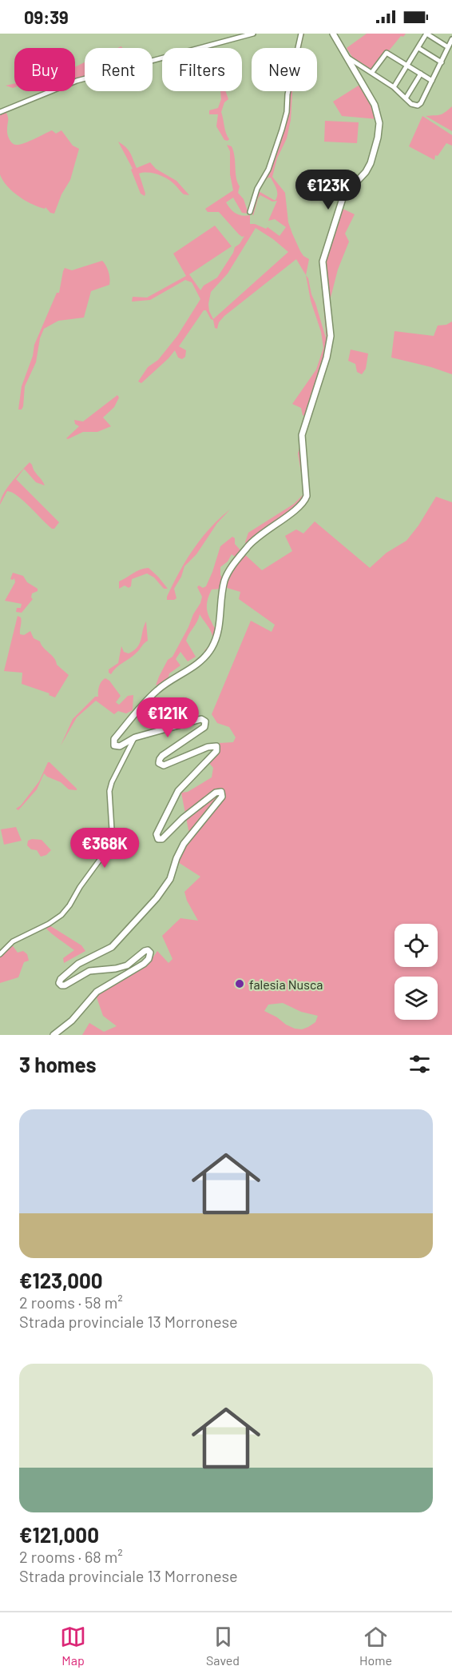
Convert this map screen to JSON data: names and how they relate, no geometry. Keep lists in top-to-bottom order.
{
  "places": ["falesia Nusca"],
  "page": {
    "status": "09:39",
    "chip": [
      "Buy",
      "Rent",
      "Filters",
      "New"
    ],
    "price": ["€123K", "€121K", "€368K"],
    "heading": "3 homes",
    "list": [
      {
        "name": "€123,000",
        "note": "2 rooms · 58 m² · Strada provinciale 13 Morronese"
      },
      {
        "name": "€121,000",
        "note": "2 rooms · 68 m² · Strada provinciale 13 Morronese"
      }
    ],
    "tabs": ["Map", "Saved", "Home"]
  }
}
